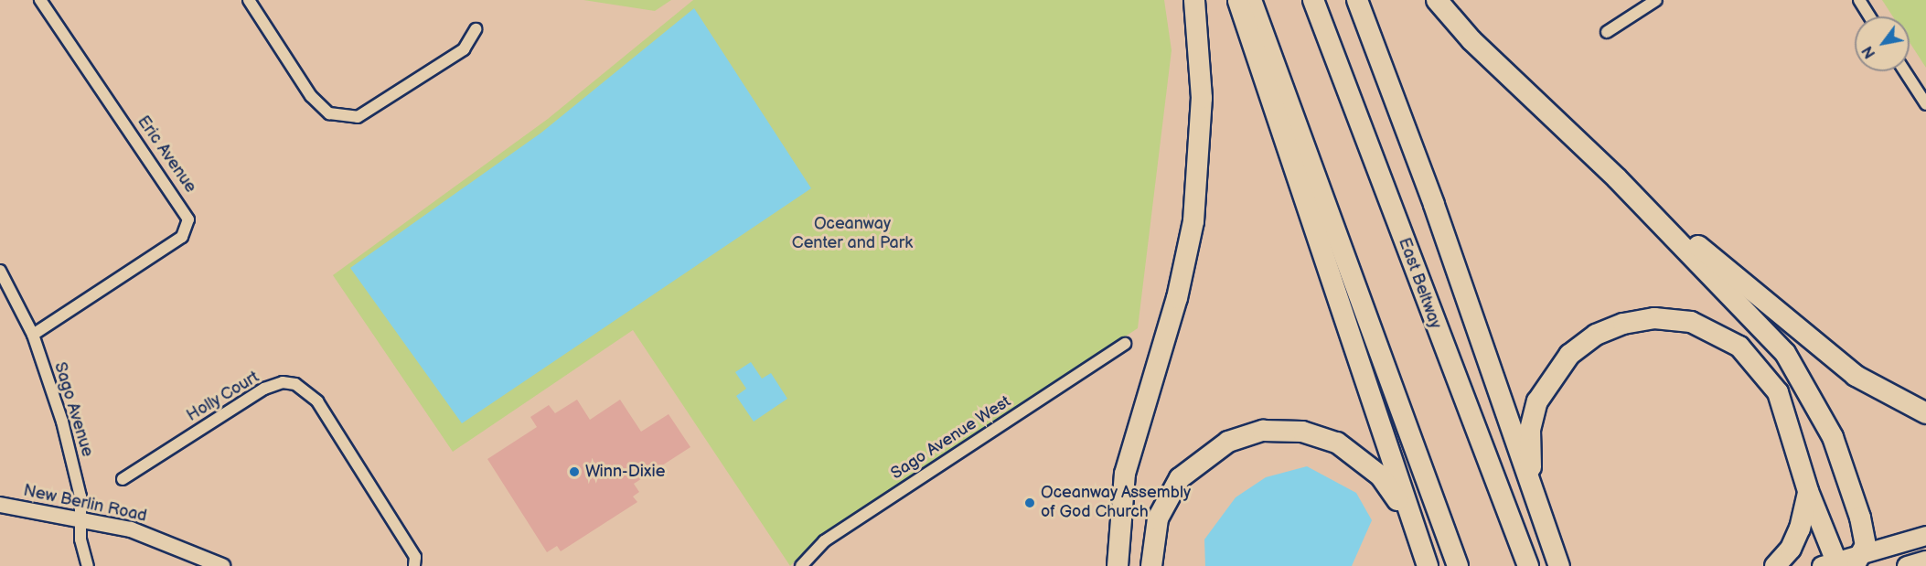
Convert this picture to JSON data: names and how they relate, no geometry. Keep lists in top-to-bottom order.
{
  "streets": {
    "highway": ["East Beltway"],
    "street": [
      "Eric Avenue",
      "Holly Court",
      "Sago Avenue",
      "Sago Avenue West",
      "New Berlin Road"
    ]
  },
  "crossings": [
    ["Eric Avenue", "Sago Avenue"],
    ["Sago Avenue", "New Berlin Road"]
  ],
  "parks": ["Oceanway Center and Park"],
  "places": ["Winn-Dixie", "Oceanway Assembly of God Church"],
  "north": "bottom left"
}
